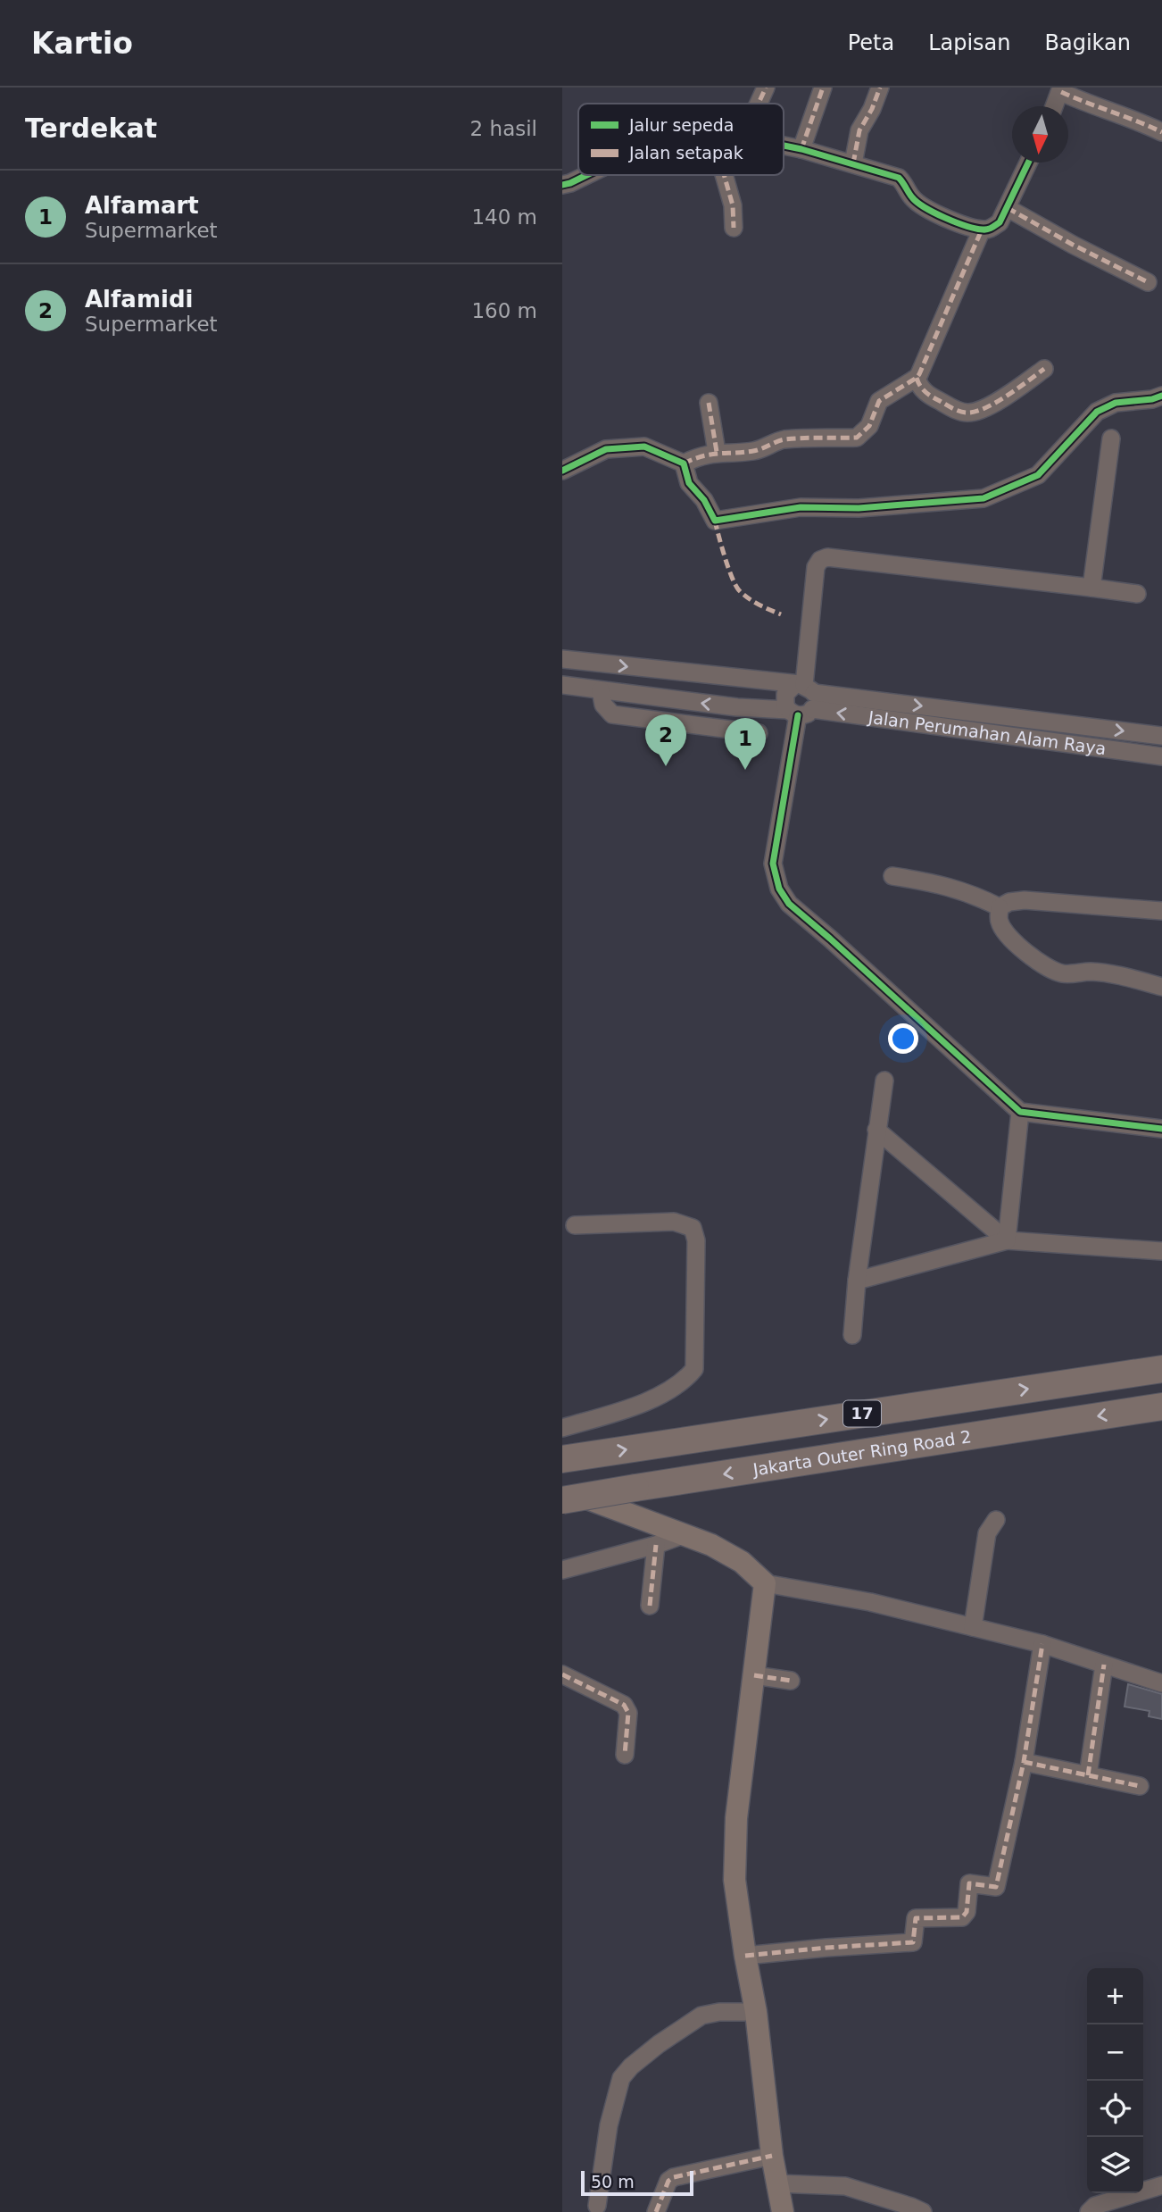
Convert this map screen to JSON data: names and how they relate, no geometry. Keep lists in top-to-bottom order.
{
  "streets": {
    "highway": ["17", "Jakarta Outer Ring Road 2"],
    "street": ["Jalan Perumahan Alam Raya"]
  },
  "legend": ["Jalur sepeda", "Jalan setapak"],
  "scale_bar": "50 m",
  "north": "bottom",
  "page": {
    "header": "Kartio",
    "nav": ["Peta", "Lapisan", "Bagikan"],
    "heading": ["Terdekat", "2 hasil"],
    "list": [
      {
        "mark": "1",
        "name": "Alfamart",
        "note": "Supermarket",
        "value": "140 m"
      },
      {
        "mark": "2",
        "name": "Alfamidi",
        "note": "Supermarket",
        "value": "160 m"
      }
    ],
    "pins": ["2", "1"],
    "map_buttons": ["+", "−"],
    "scale": "50 m"
  }
}
